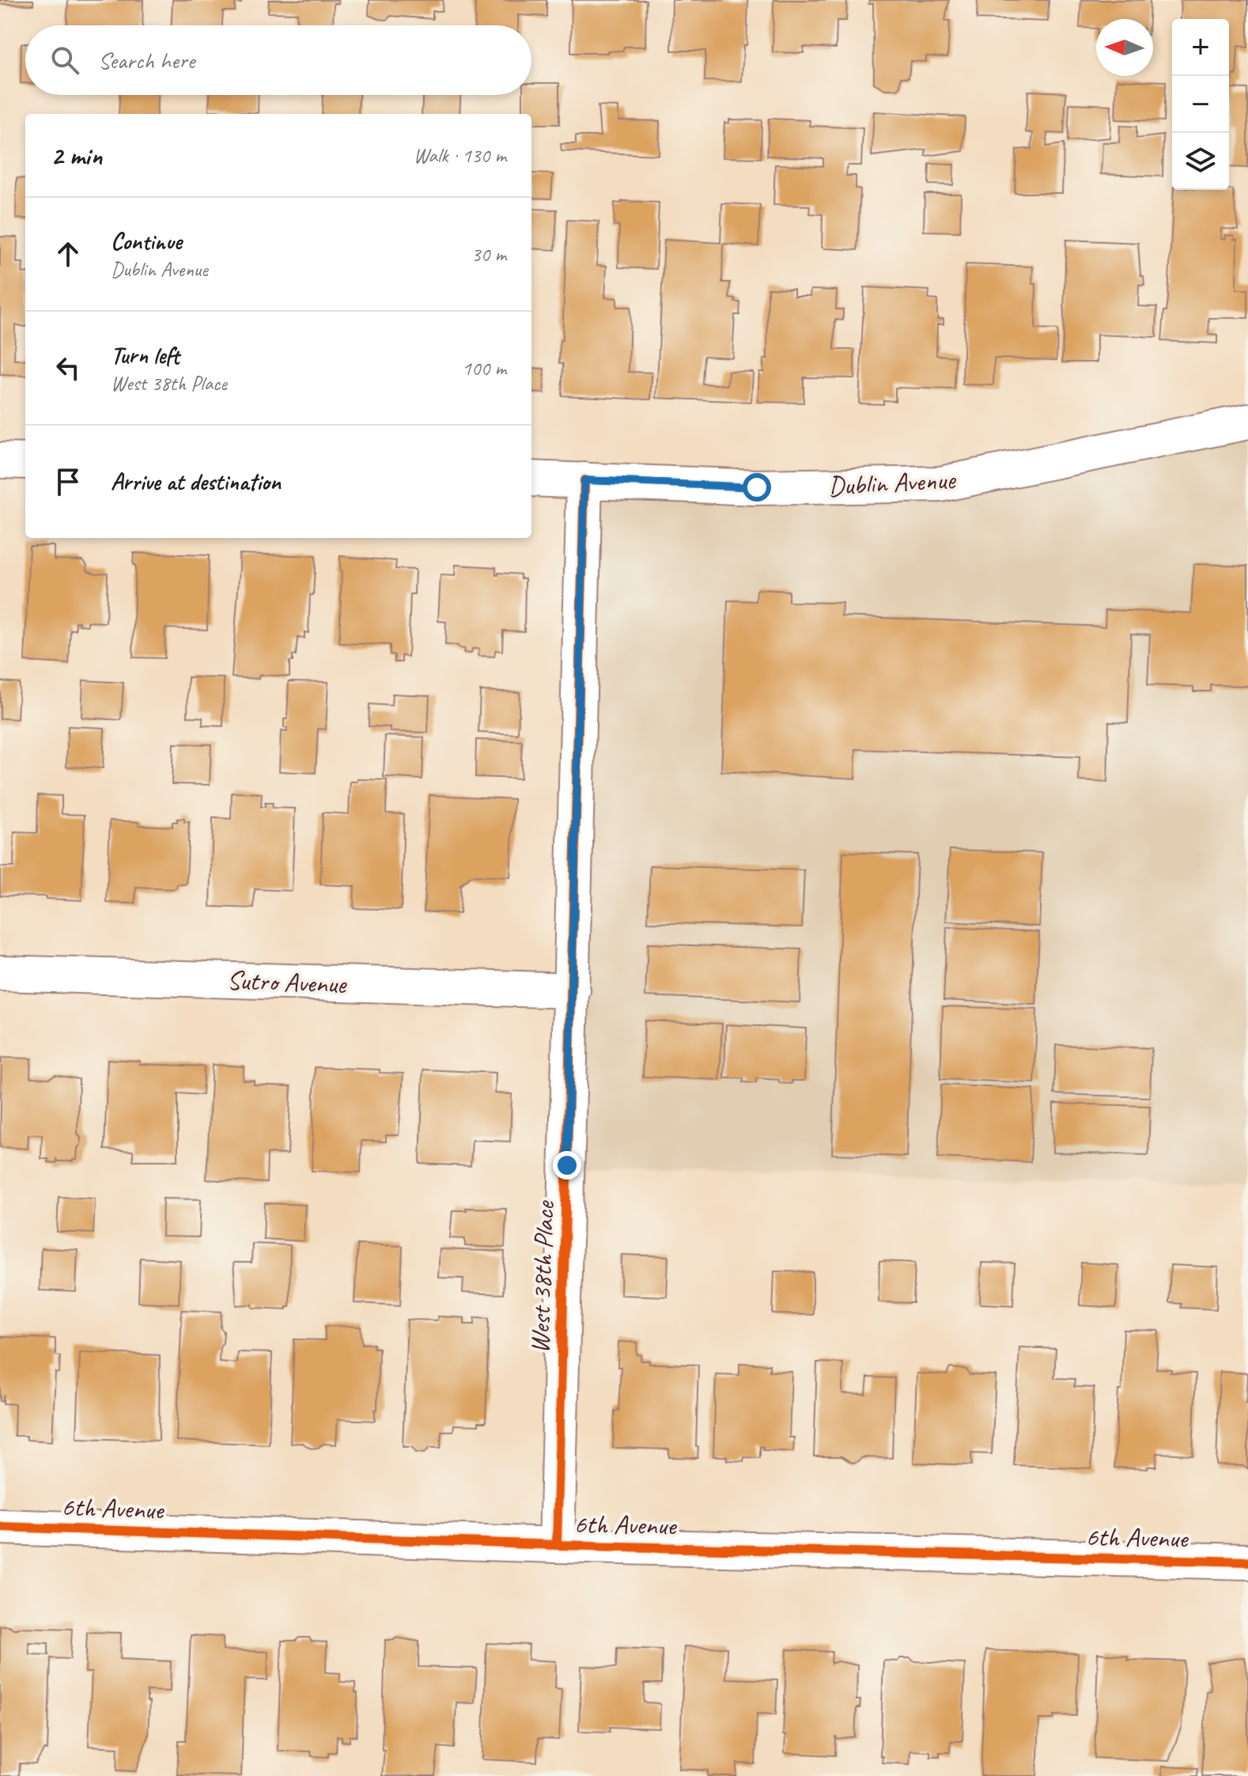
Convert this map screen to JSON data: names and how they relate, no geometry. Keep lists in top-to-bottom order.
{
  "streets": {
    "street": [
      "Dublin Avenue",
      "Sutro Avenue",
      "West 38th Place",
      "6th Avenue"
    ]
  },
  "crossings": [
    ["Dublin Avenue", "West 38th Place"],
    ["Sutro Avenue", "West 38th Place"],
    ["West 38th Place", "6th Avenue"]
  ],
  "north": "left",
  "page": {
    "map_buttons": ["+", "−"],
    "search": "Search here",
    "heading": ["2 min", "Walk · 130 m"],
    "list": [
      ["Continue", "Dublin Avenue", "30 m"],
      ["Turn left", "West 38th Place", "100 m"],
      "Arrive at destination"
    ]
  }
}
